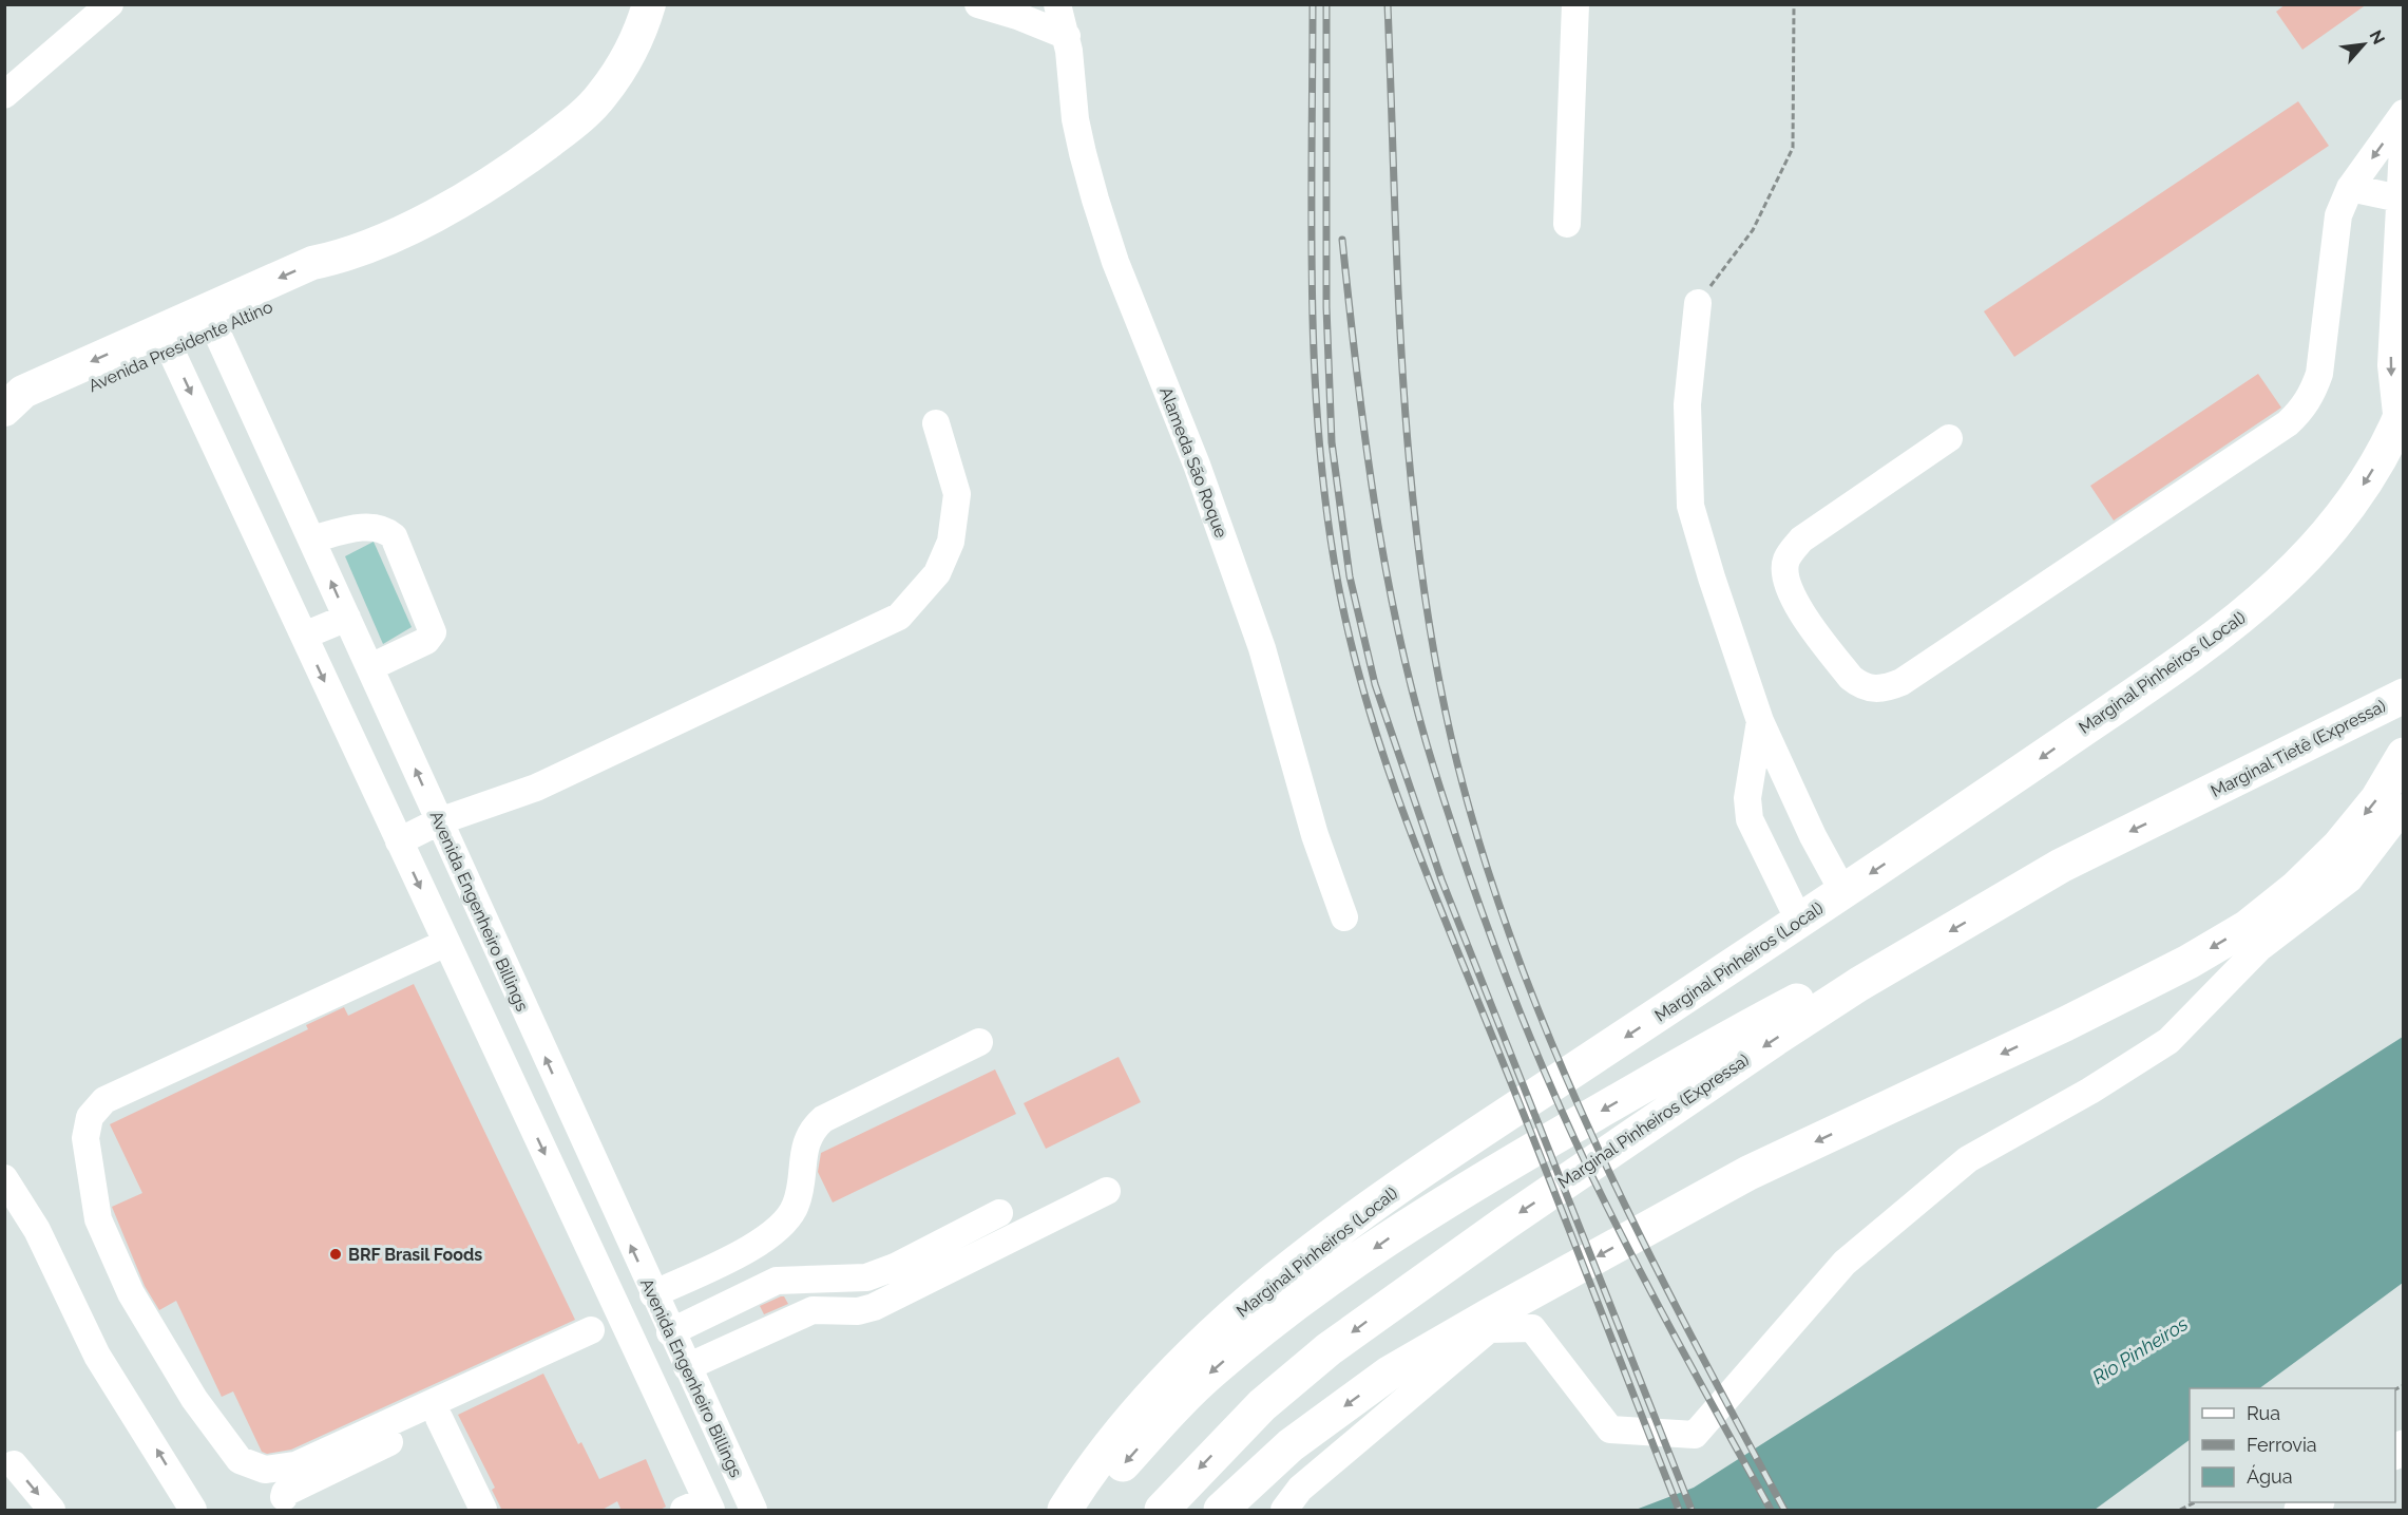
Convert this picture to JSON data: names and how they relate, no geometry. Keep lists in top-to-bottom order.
{
  "streets": {
    "highway": ["Marginal Pinheiros (Local)", "Marginal Tietê (Expressa)", "Marginal Pinheiros (Expressa)"],
    "main road": ["Avenida Presidente Altino"],
    "street": ["Alameda São Roque", "Avenida Engenheiro Billings"]
  },
  "crossings": [
    ["Avenida Presidente Altino", "Avenida Engenheiro Billings"],
    ["Marginal Tietê (Expressa)", "Marginal Pinheiros (Expressa)"]
  ],
  "water": ["Rio Pinheiros"],
  "places": ["BRF Brasil Foods"],
  "legend": ["Rua", "Ferrovia", "Água"],
  "north": "top right"
}
